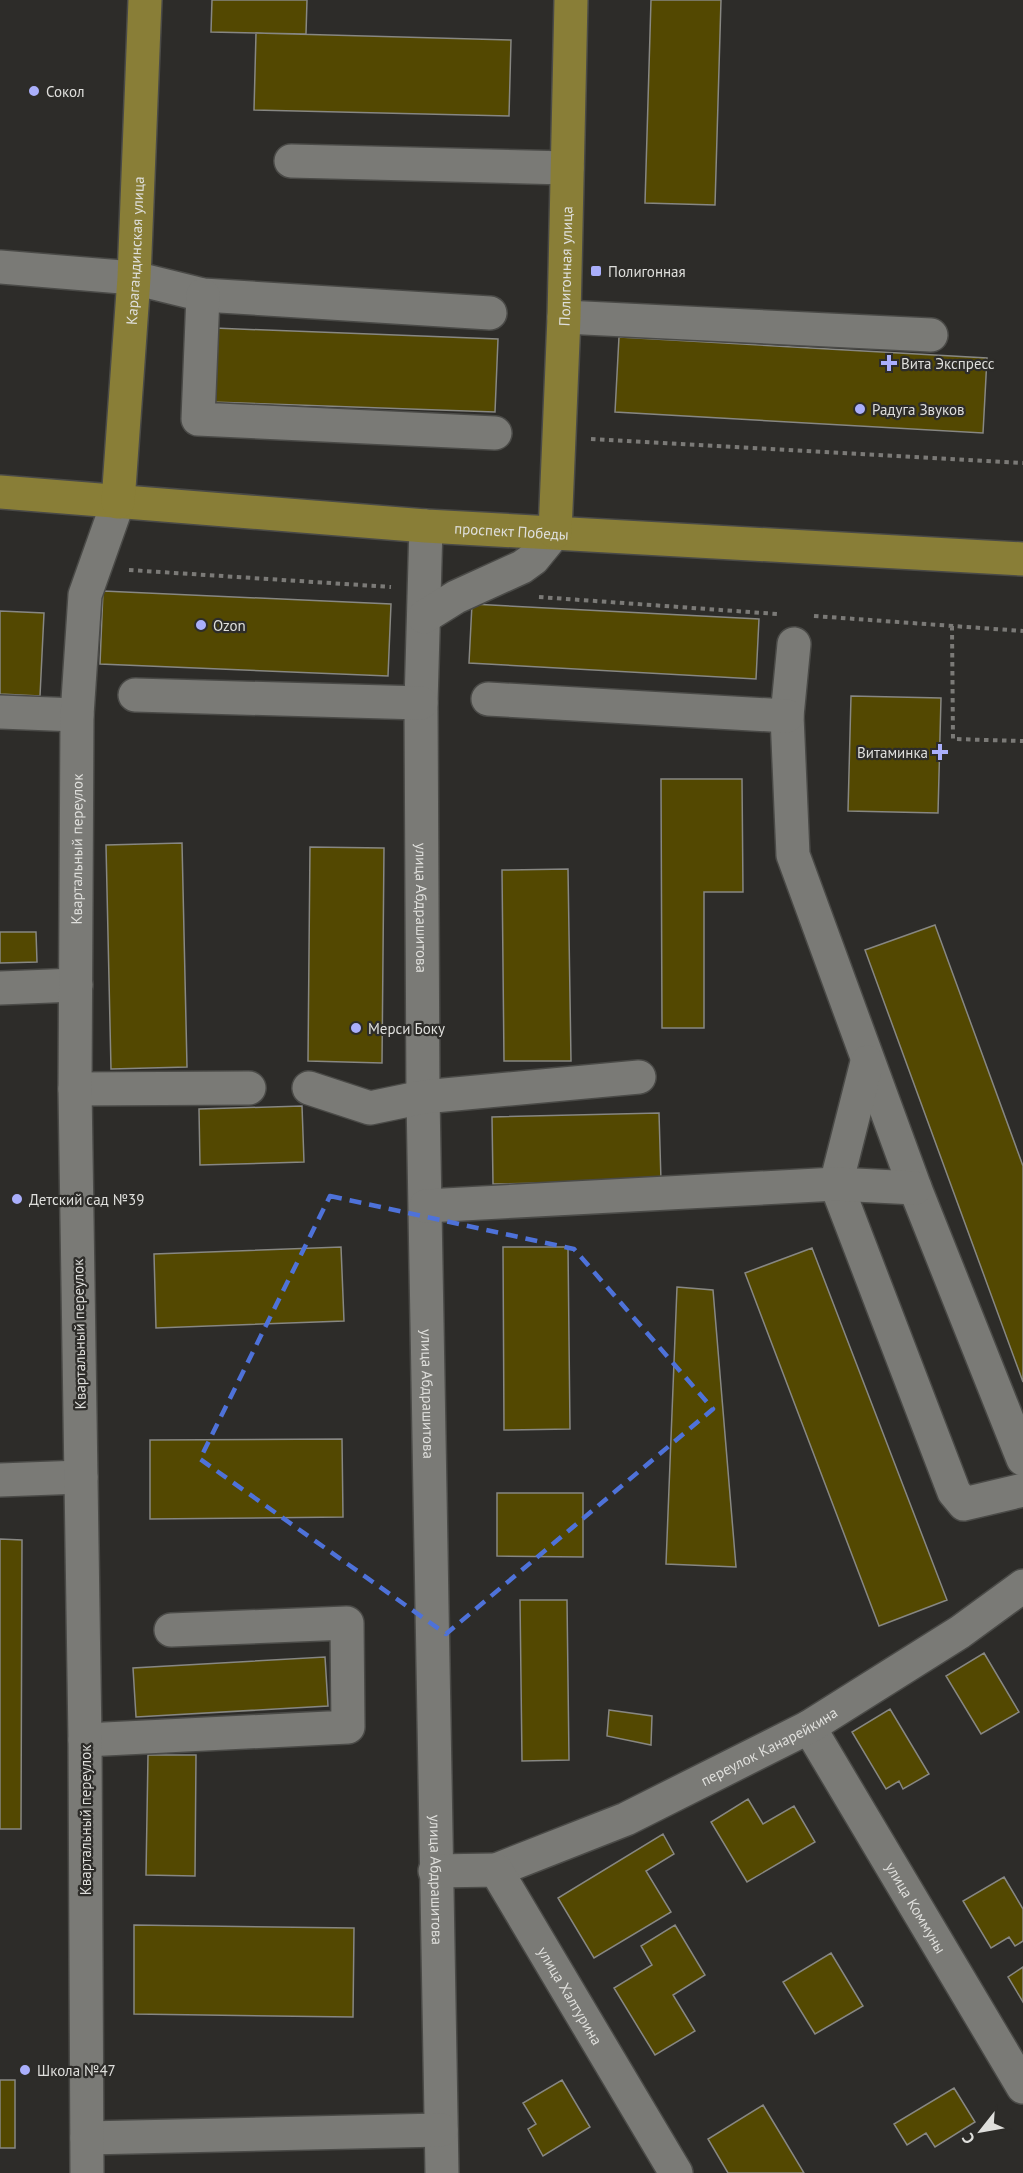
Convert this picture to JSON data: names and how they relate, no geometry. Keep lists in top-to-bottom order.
{
  "streets": {
    "main road": ["Карагандинская улица", "Полигонная улица", "проспект Победы"],
    "street": [
      "Квартальный переулок",
      "улица Абдрашитова",
      "переулок Канарейкина",
      "улица Коммуны",
      "улица Халтурина"
    ]
  },
  "crossings": [
    ["Карагандинская улица", "проспект Победы"],
    ["Карагандинская улица", "Квартальный переулок"],
    ["Полигонная улица", "проспект Победы"],
    ["проспект Победы", "Квартальный переулок"],
    ["проспект Победы", "улица Абдрашитова"],
    ["переулок Канарейкина", "улица Коммуны"],
    ["переулок Канарейкина", "улица Халтурина"]
  ],
  "places": {
    "other": [
      "Сокол",
      "Радуга Звуков",
      "Ozon",
      "Мерси Боку",
      "Детский сад №39",
      "Школа №47"
    ],
    "transit": ["Полигонная"],
    "health": ["Вита Экспресс", "Витаминка"]
  },
  "north": "bottom left"
}
